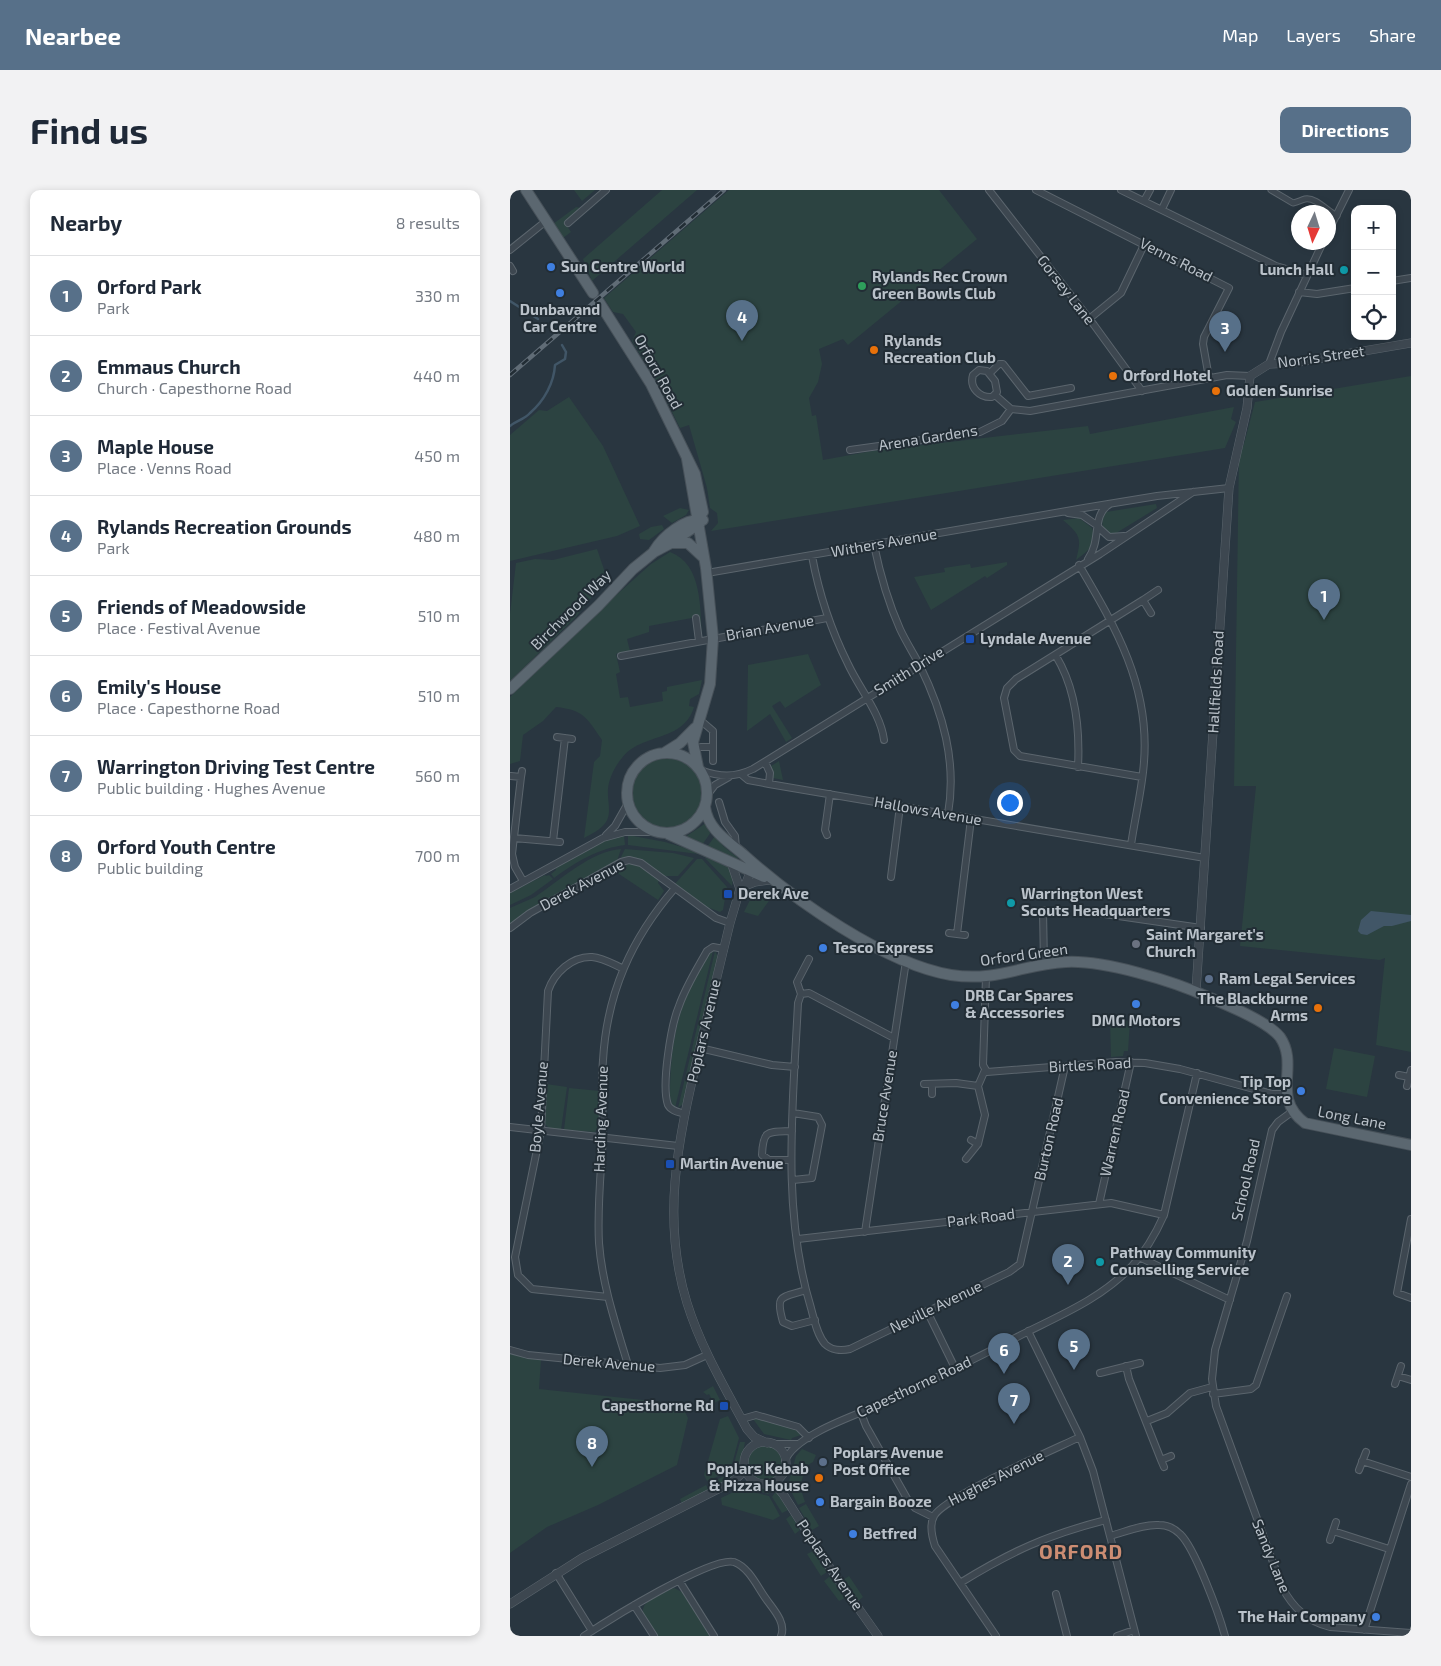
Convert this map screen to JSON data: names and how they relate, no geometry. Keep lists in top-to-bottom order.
{
  "streets": {
    "main road": [
      "Orford Road",
      "Birchwood Way",
      "Orford Green",
      "Long Lane"
    ],
    "street": [
      "Venns Road",
      "Gorsey Lane",
      "Norris Street",
      "Arena Gardens",
      "Withers Avenue",
      "Brian Avenue",
      "Smith Drive",
      "Hallfields Road",
      "Hallows Avenue",
      "Derek Avenue",
      "Poplars Avenue",
      "Birtles Road",
      "Bruce Avenue",
      "Boyle Avenue",
      "Harding Avenue",
      "Warren Road",
      "Burton Road",
      "School Road",
      "Park Road",
      "Neville Avenue",
      "Capesthorne Road",
      "Hughes Avenue",
      "Sandy Lane"
    ]
  },
  "crossings": [
    ["Norris Street", "Hallfields Road"],
    ["Orford Road", "Withers Avenue"],
    ["Orford Road", "Birchwood Way"],
    ["Orford Road", "Brian Avenue"],
    ["Orford Road", "Smith Drive"],
    ["Orford Road", "Orford Green"],
    ["Withers Avenue", "Smith Drive"],
    ["Withers Avenue", "Hallfields Road"],
    ["Smith Drive", "Hallows Avenue"],
    ["Smith Drive", "Orford Green"],
    ["Hallfields Road", "Hallows Avenue"],
    ["Hallfields Road", "Orford Green"],
    ["Derek Avenue", "Poplars Avenue"],
    ["Derek Avenue", "Harding Avenue"],
    ["Orford Green", "Poplars Avenue"],
    ["Orford Green", "Birtles Road"],
    ["Orford Green", "Bruce Avenue"],
    ["Poplars Avenue", "Capesthorne Road"],
    ["Birtles Road", "Warren Road"],
    ["Birtles Road", "Burton Road"],
    ["Birtles Road", "Capesthorne Road"],
    ["Bruce Avenue", "Park Road"],
    ["Boyle Avenue", "Harding Avenue"],
    ["Long Lane", "School Road"],
    ["Warren Road", "Park Road"],
    ["Burton Road", "Park Road"],
    ["Burton Road", "Neville Avenue"],
    ["School Road", "Sandy Lane"],
    ["Park Road", "Neville Avenue"],
    ["Park Road", "Capesthorne Road"]
  ],
  "districts": ["ORFORD"],
  "places": {
    "other": [
      "Sun Centre World",
      "Lunch Hall",
      "Rylands Rec Crown Green Bowls Club",
      "Dunbavand Car Centre",
      "Rylands Recreation Club",
      "Orford Hotel",
      "Golden Sunrise",
      "Warrington West Scouts Headquarters",
      "Saint Margaret's Church",
      "Tesco Express",
      "Ram Legal Services",
      "DMG Motors",
      "DRB Car Spares & Accessories",
      "The Blackburne Arms",
      "Tip Top Convenience Store",
      "Pathway Community Counselling Service",
      "Poplars Avenue Post Office",
      "Poplars Kebab & Pizza House",
      "Bargain Booze",
      "Betfred",
      "The Hair Company"
    ],
    "transit": [
      "Lyndale Avenue",
      "Derek Ave",
      "Martin Avenue",
      "Capesthorne Rd"
    ]
  },
  "north": "bottom",
  "page": {
    "header": "Nearbee",
    "nav": ["Map", "Layers", "Share"],
    "buttons": "Directions",
    "title": "Find us",
    "heading": ["Nearby", "8 results"],
    "map_buttons": ["+", "−"],
    "list": [
      {
        "mark": "1",
        "name": "Orford Park",
        "note": "Park",
        "value": "330 m"
      },
      {
        "mark": "2",
        "name": "Emmaus Church",
        "note": "Church · Capesthorne Road",
        "value": "440 m"
      },
      {
        "mark": "3",
        "name": "Maple House",
        "note": "Place · Venns Road",
        "value": "450 m"
      },
      {
        "mark": "4",
        "name": "Rylands Recreation Grounds",
        "note": "Park",
        "value": "480 m"
      },
      {
        "mark": "5",
        "name": "Friends of Meadowside",
        "note": "Place · Festival Avenue",
        "value": "510 m"
      },
      {
        "mark": "6",
        "name": "Emily's House",
        "note": "Place · Capesthorne Road",
        "value": "510 m"
      },
      {
        "mark": "7",
        "name": "Warrington Driving Test Centre",
        "note": "Public building · Hughes Avenue",
        "value": "560 m"
      },
      {
        "mark": "8",
        "name": "Orford Youth Centre",
        "note": "Public building",
        "value": "700 m"
      }
    ],
    "pins": [
      "4",
      "3",
      "1",
      "2",
      "5",
      "6",
      "7",
      "8"
    ]
  }
}
